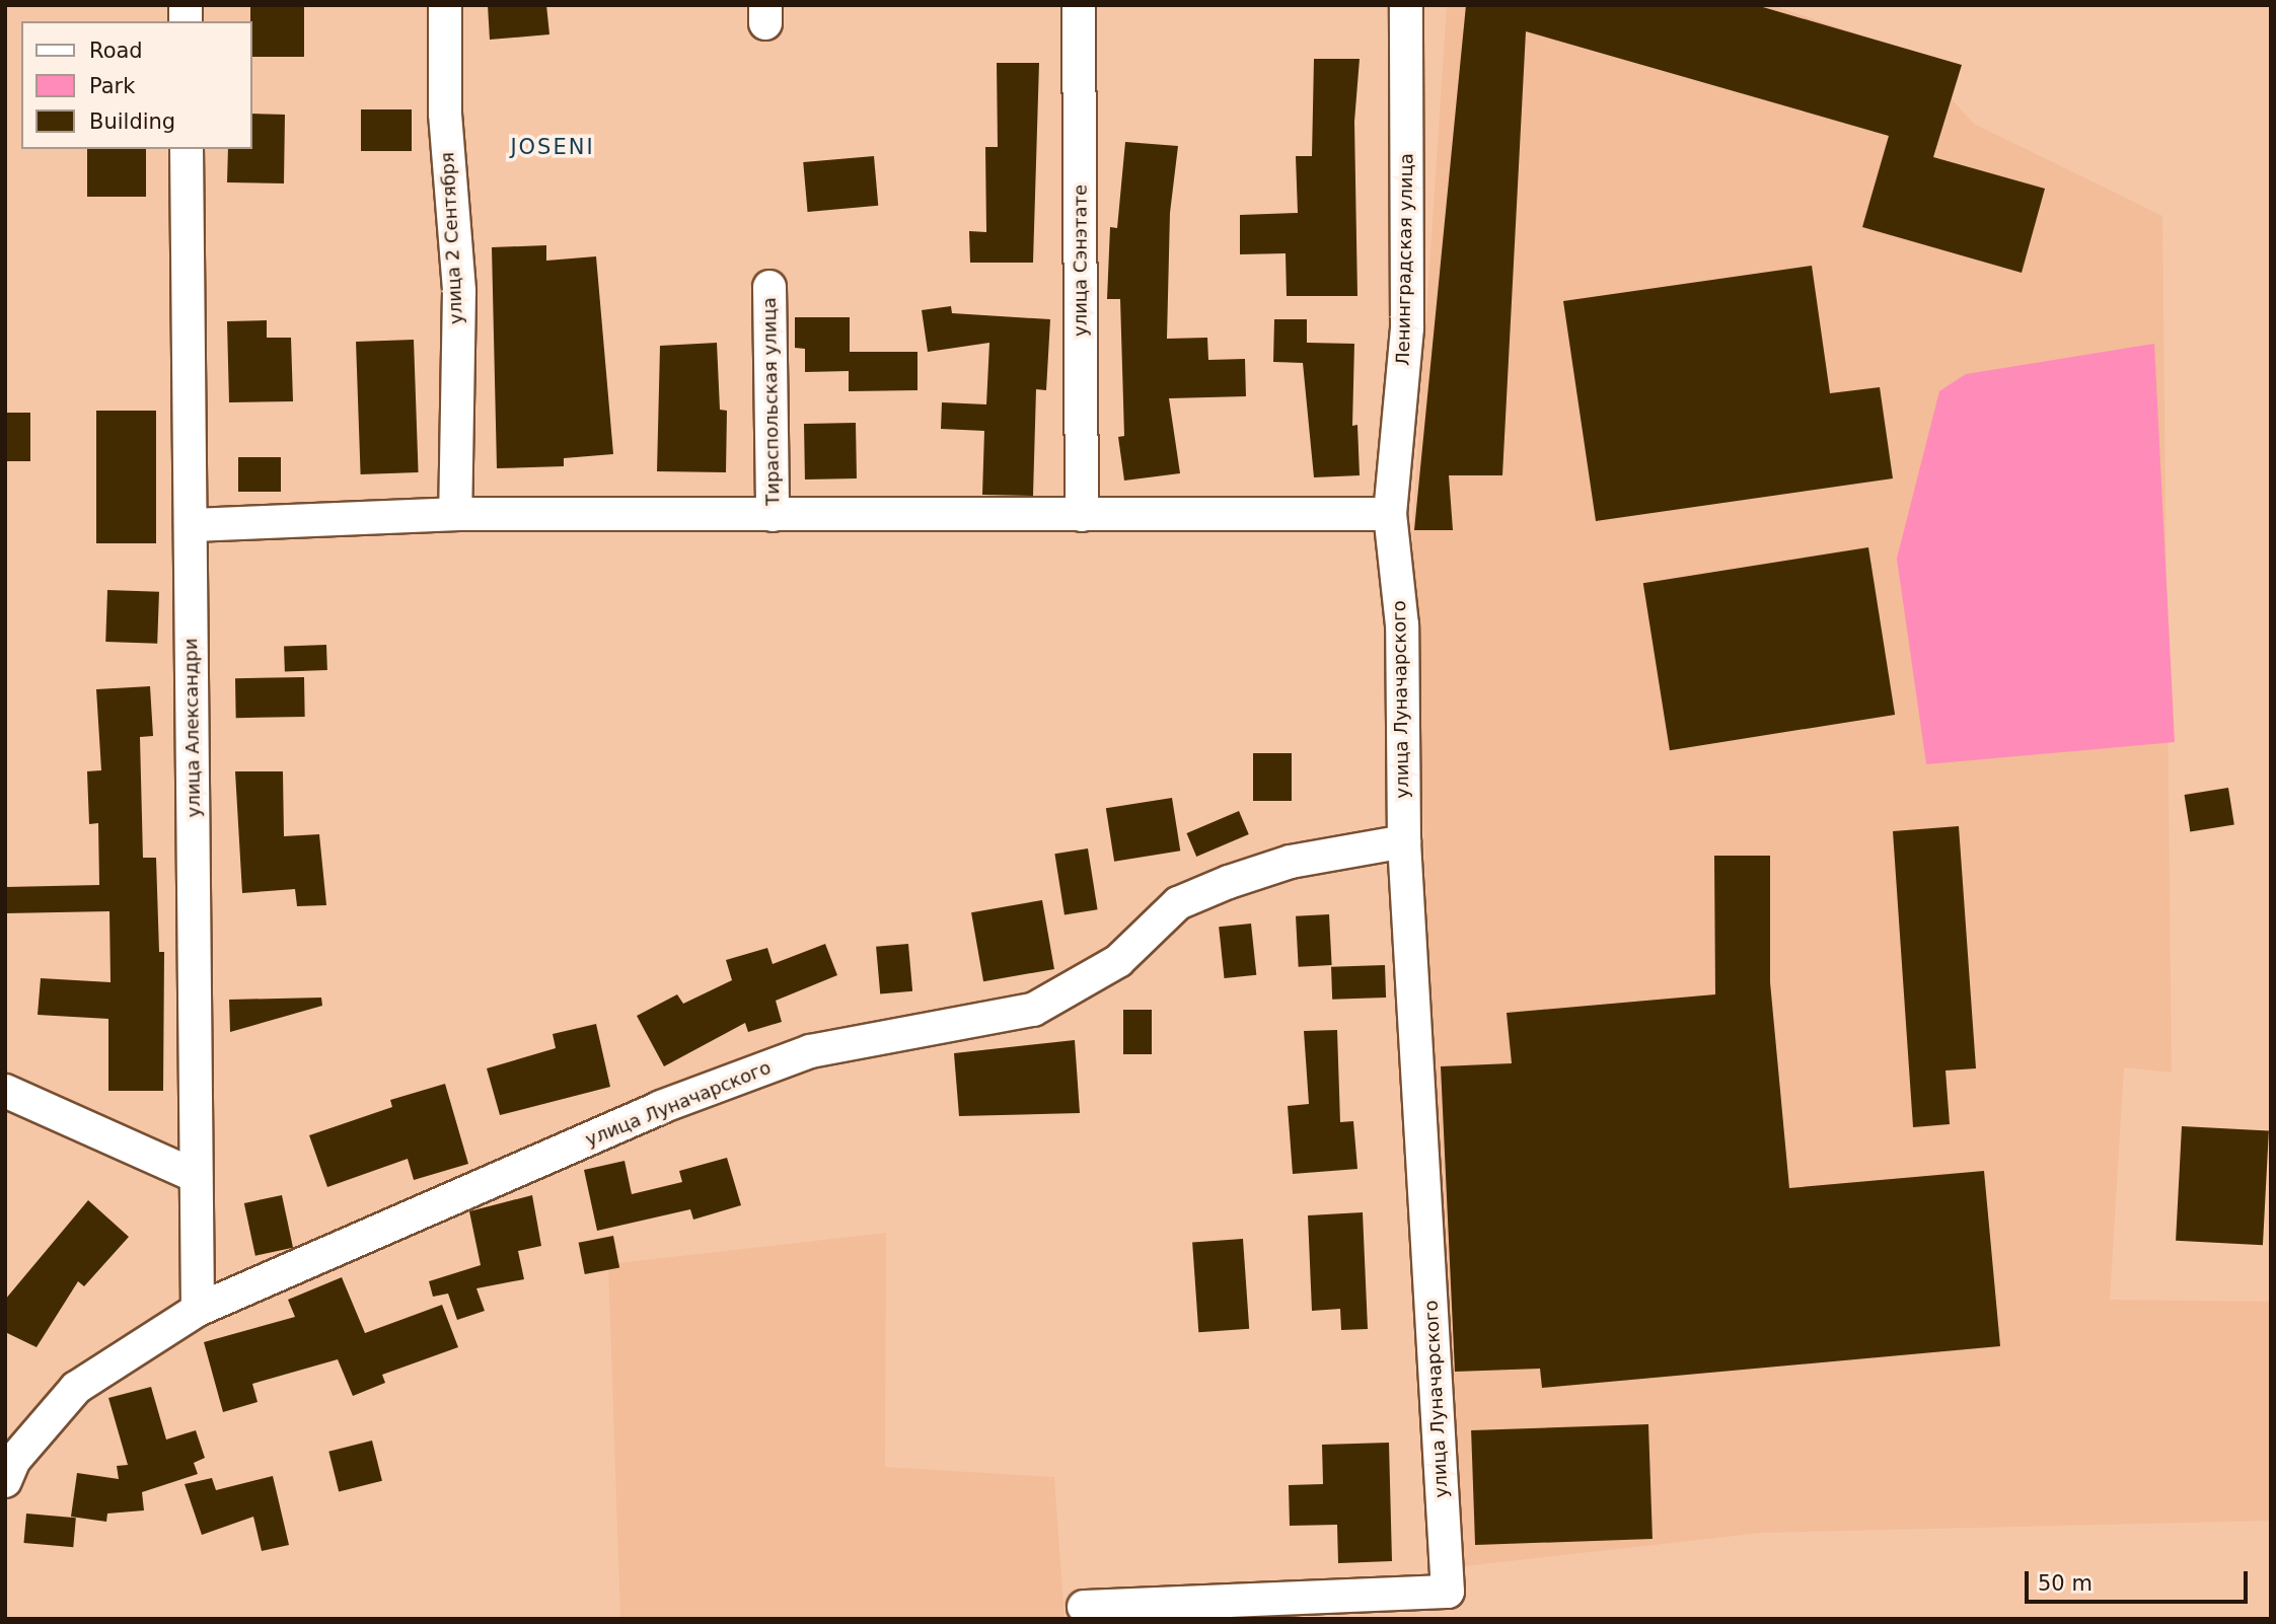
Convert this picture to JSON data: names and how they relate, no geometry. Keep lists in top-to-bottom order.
{
  "streets": {
    "street": [
      "улица 2 Сентября",
      "Ленинградская улица",
      "улица Сэнэтате",
      "Тираспольская улица",
      "улица Луначарского",
      "улица Александри"
    ]
  },
  "crossings": [
    ["Ленинградская улица", "улица Луначарского"],
    ["улица Луначарского", "улица Александри"]
  ],
  "districts": ["JOSENI"],
  "legend": ["Road", "Park", "Building"],
  "scale_bar": "50 m"
}
